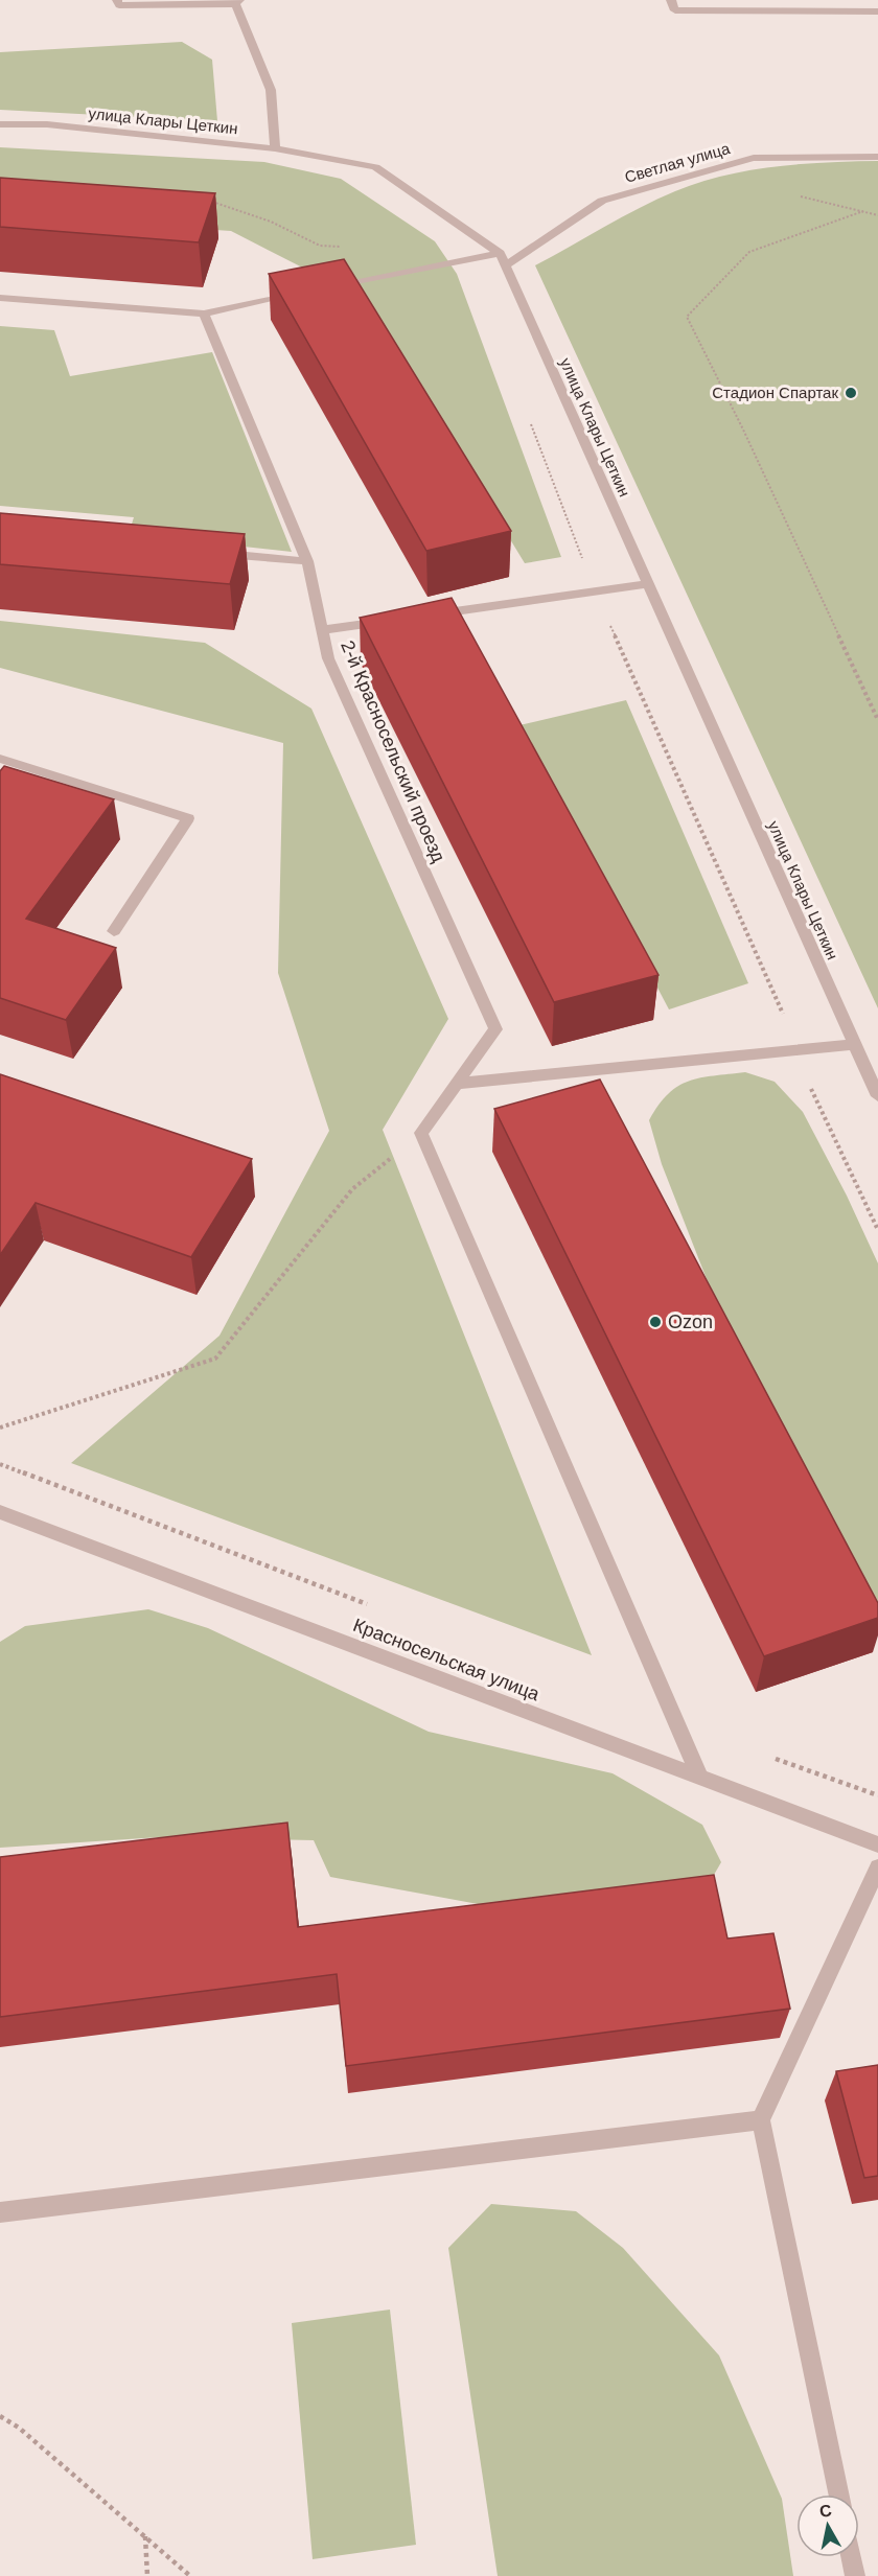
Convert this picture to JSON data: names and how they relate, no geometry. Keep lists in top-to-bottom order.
{
  "streets": {
    "street": [
      "улица Клары Цеткин",
      "Светлая улица",
      "2-й Красносельский проезд",
      "Красносельская улица"
    ]
  },
  "crossings": [
    ["улица Клары Цеткин", "Светлая улица"]
  ],
  "places": ["Стадион Спартак", "Ozon"],
  "north": "top"
}
